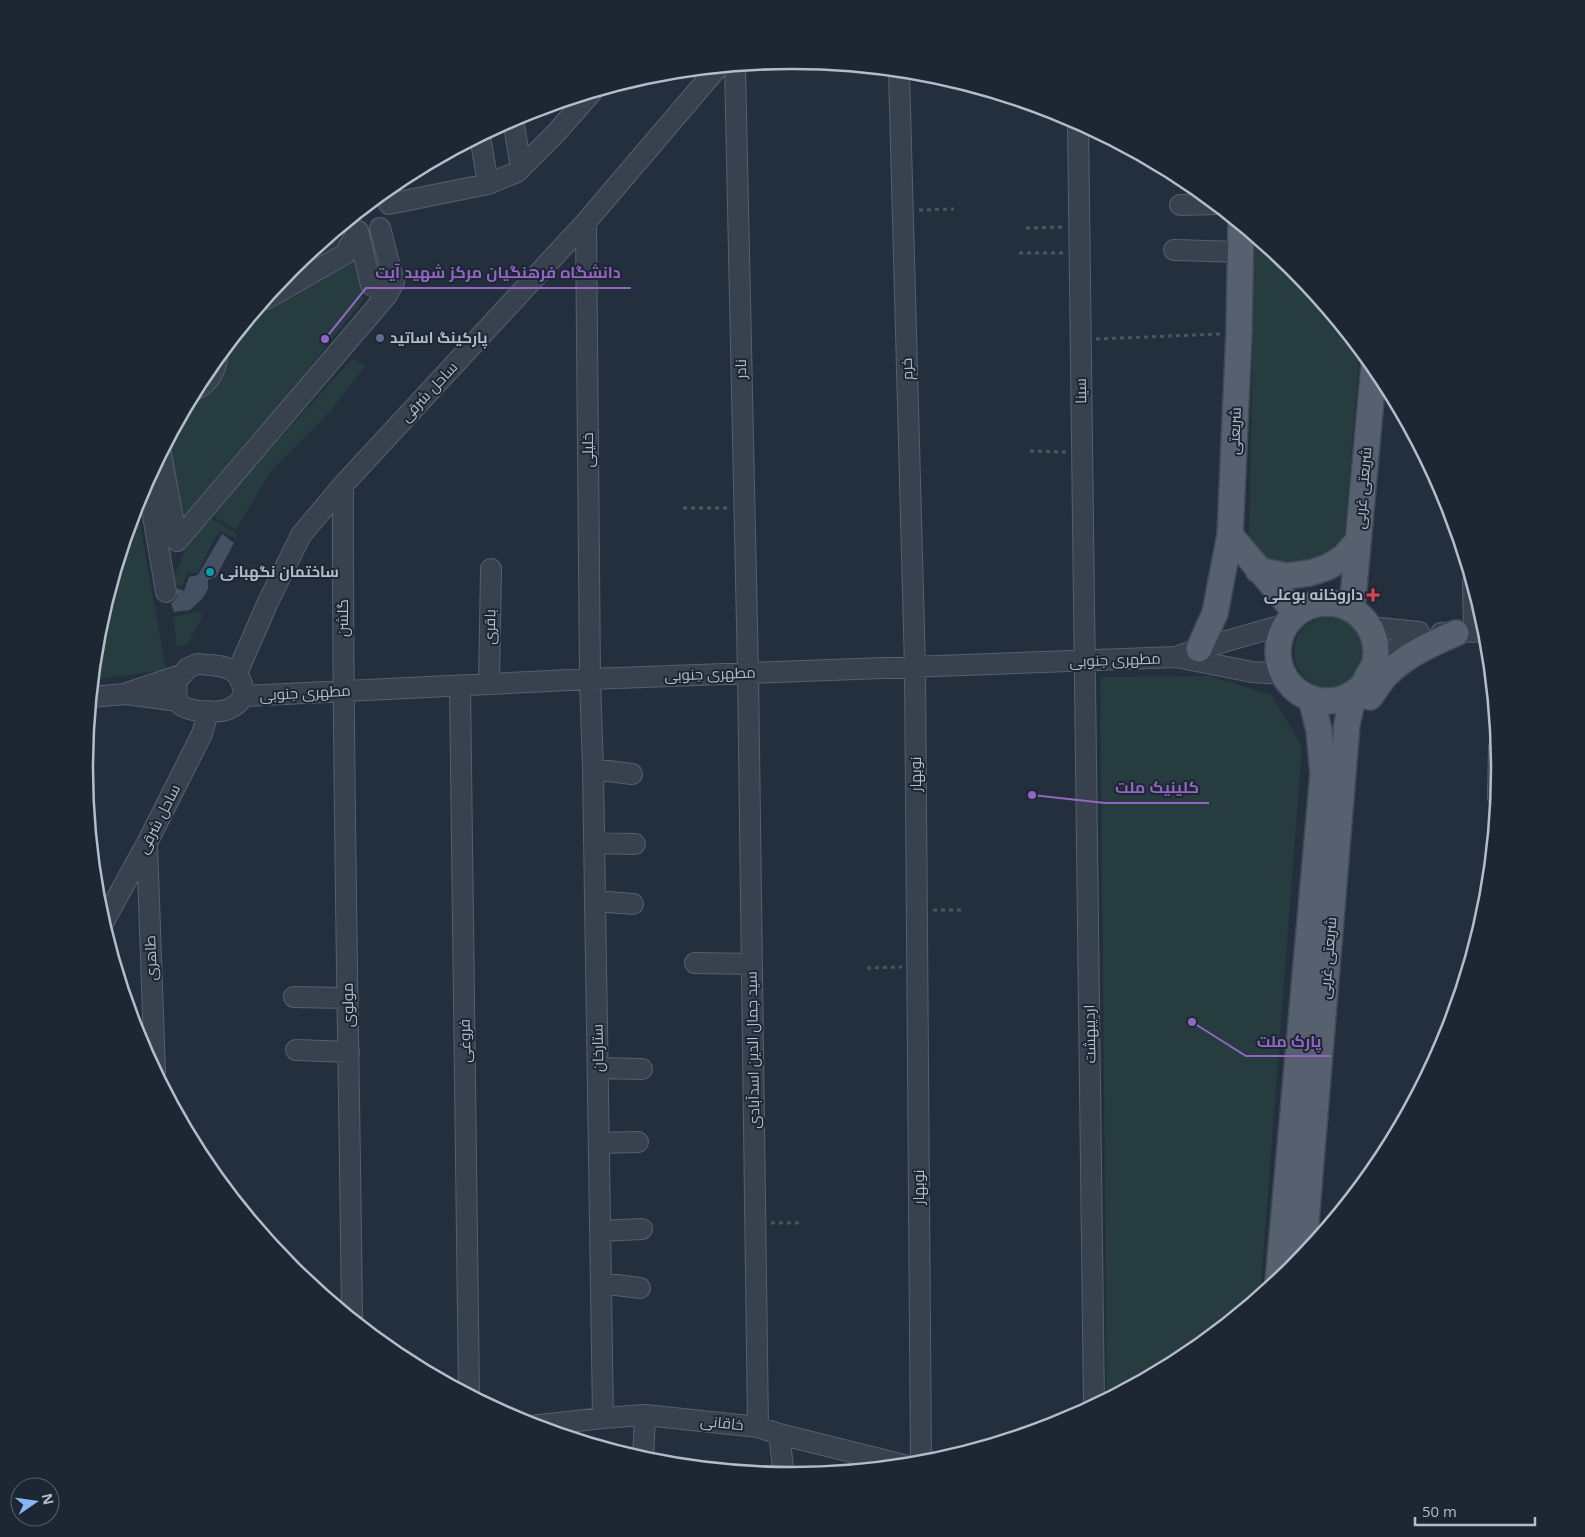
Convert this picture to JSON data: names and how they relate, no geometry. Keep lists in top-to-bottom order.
{
  "streets": {
    "main road": ["شریعتی", "شریعتی غربی"],
    "street": [
      "نادر",
      "خرم",
      "سینا",
      "ساحل شرقی",
      "خلیلی",
      "گلشن",
      "باقری",
      "مطهری جنوبی",
      "نوبهار",
      "طاهری",
      "مولوی",
      "اردیبهشت",
      "فروغی",
      "ستارخان",
      "سید جمال الدین اسدآبادی",
      "خاقانی"
    ]
  },
  "crossings": [
    ["نادر", "مطهری جنوبی"],
    ["نادر", "سید جمال الدین اسدآبادی"],
    ["خرم", "مطهری جنوبی"],
    ["خرم", "نوبهار"],
    ["سینا", "مطهری جنوبی"],
    ["سینا", "اردیبهشت"],
    ["ساحل شرقی", "خلیلی"],
    ["ساحل شرقی", "گلشن"],
    ["ساحل شرقی", "مطهری جنوبی"],
    ["ساحل شرقی", "طاهری"],
    ["خلیلی", "مطهری جنوبی"],
    ["خلیلی", "ستارخان"],
    ["گلشن", "مطهری جنوبی"],
    ["گلشن", "مولوی"],
    ["باقری", "مطهری جنوبی"],
    ["مطهری جنوبی", "نوبهار"],
    ["مطهری جنوبی", "مولوی"],
    ["مطهری جنوبی", "اردیبهشت"],
    ["مطهری جنوبی", "فروغی"],
    ["مطهری جنوبی", "ستارخان"],
    ["مطهری جنوبی", "سید جمال الدین اسدآبادی"],
    ["ستارخان", "خاقانی"],
    ["سید جمال الدین اسدآبادی", "خاقانی"]
  ],
  "places": {
    "other": [
      "پارکینگ اساتید",
      "دانشگاه فرهنگیان مرکز شهید آیت",
      "ساختمان نگهبانی",
      "کلینیک ملت",
      "پارک ملت"
    ],
    "health": ["داروخانه بوعلی"]
  },
  "scale_bar": "50 m",
  "north": "right"
}
